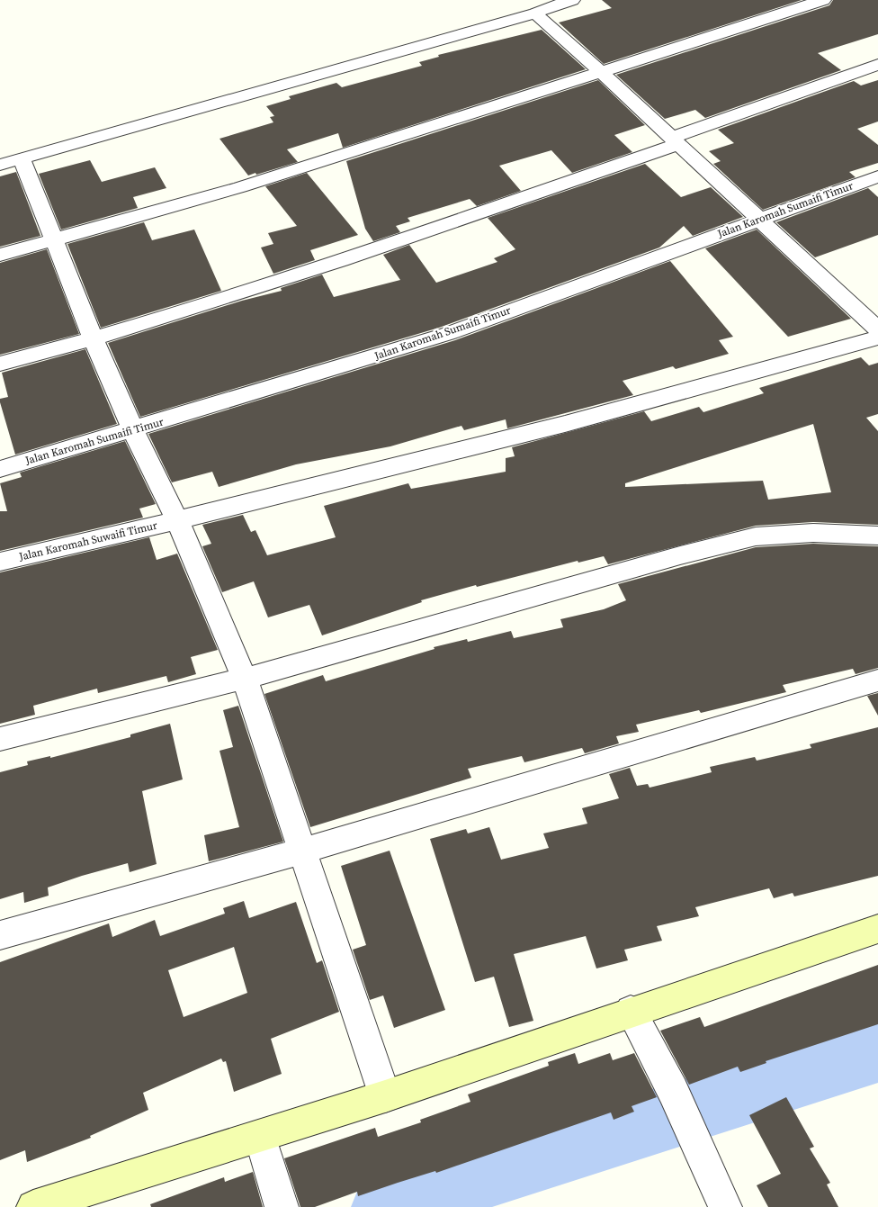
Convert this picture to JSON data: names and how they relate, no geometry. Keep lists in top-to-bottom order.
{
  "streets": {
    "street": ["Jalan Karomah Sumaifi Timur", "Jalan Karomah Suwaifi Timur"]
  }
}
